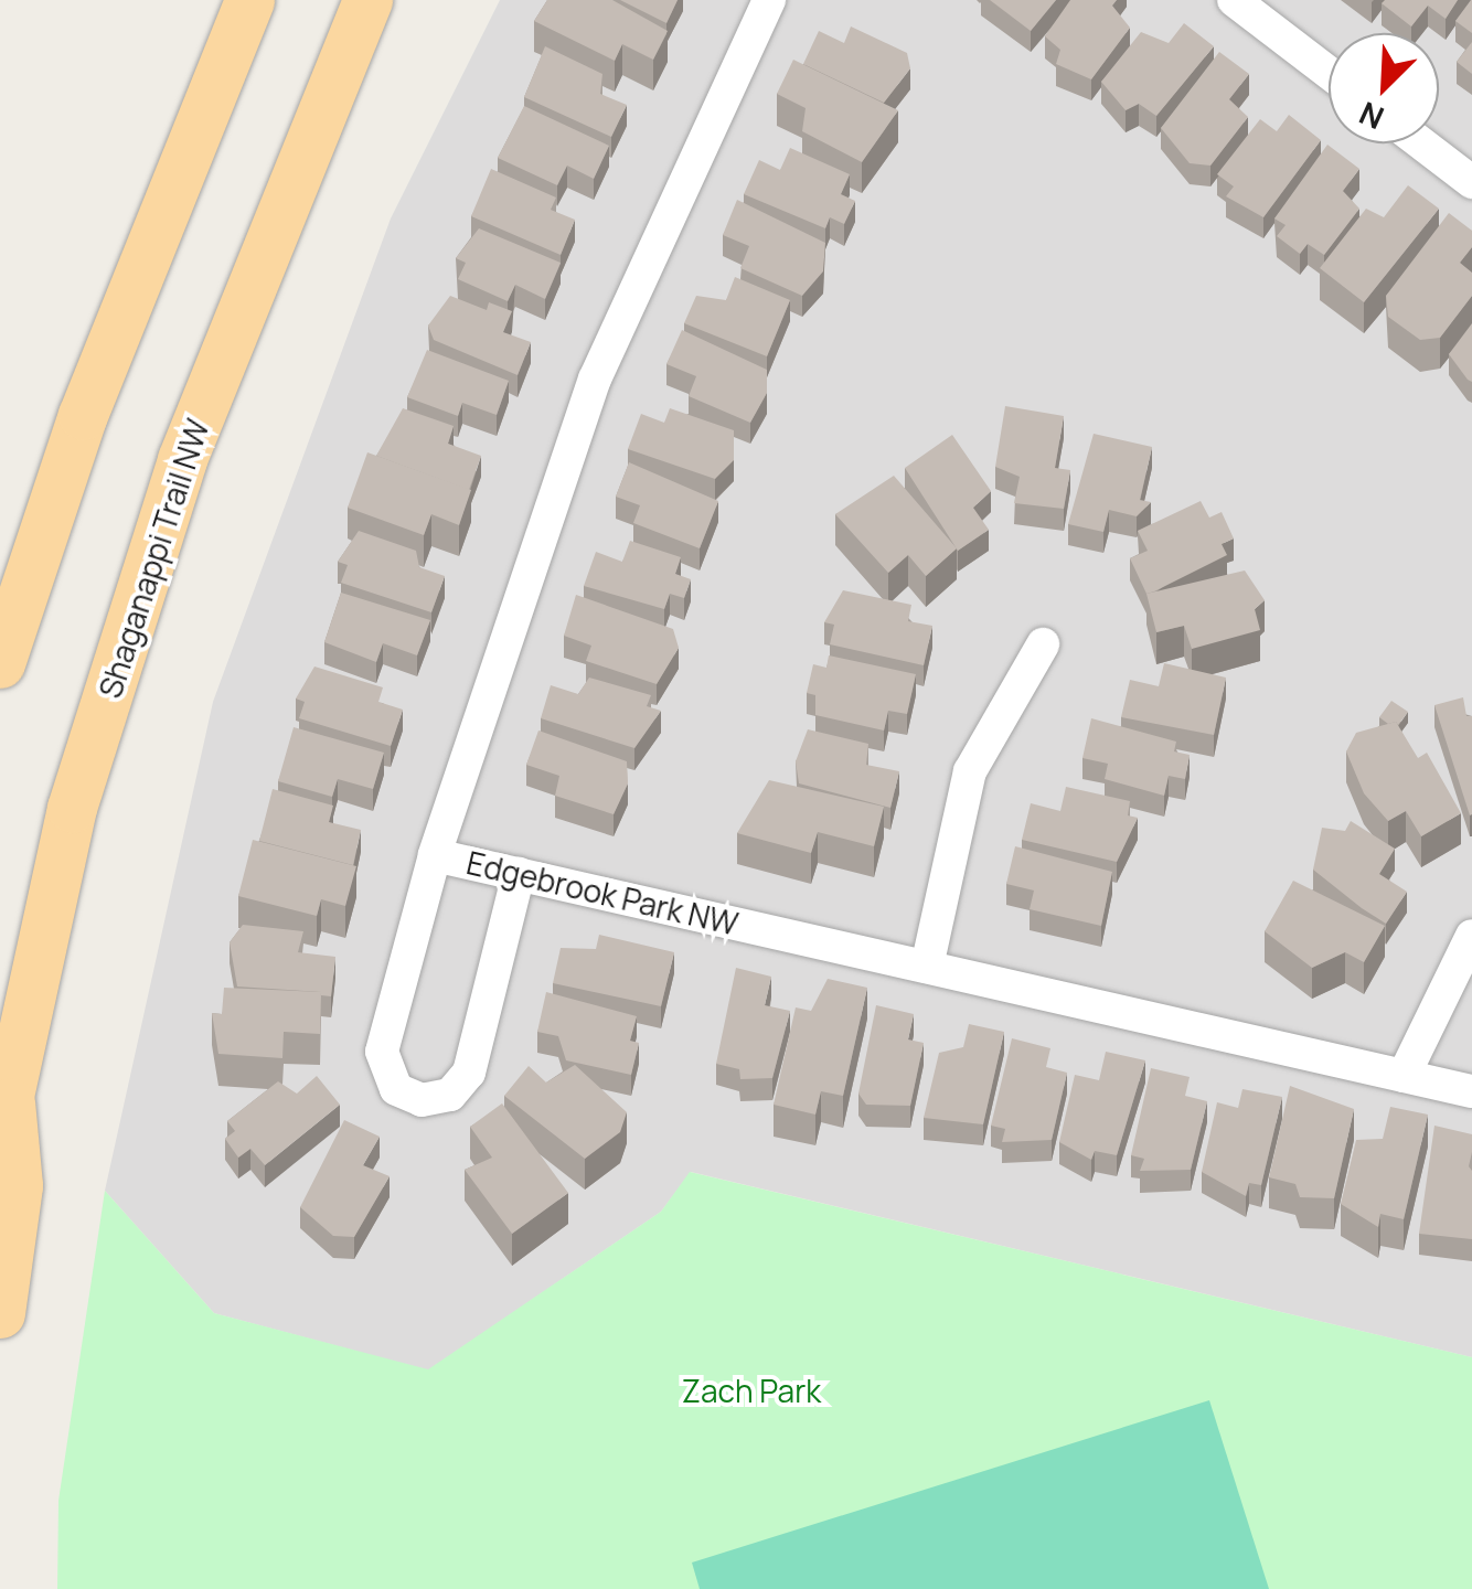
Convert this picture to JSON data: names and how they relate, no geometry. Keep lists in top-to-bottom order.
{
  "streets": {
    "main road": ["Shaganappi Trail NW"],
    "street": ["Edgebrook Park NW"]
  },
  "parks": ["Zach Park"],
  "north": "bottom left"
}
